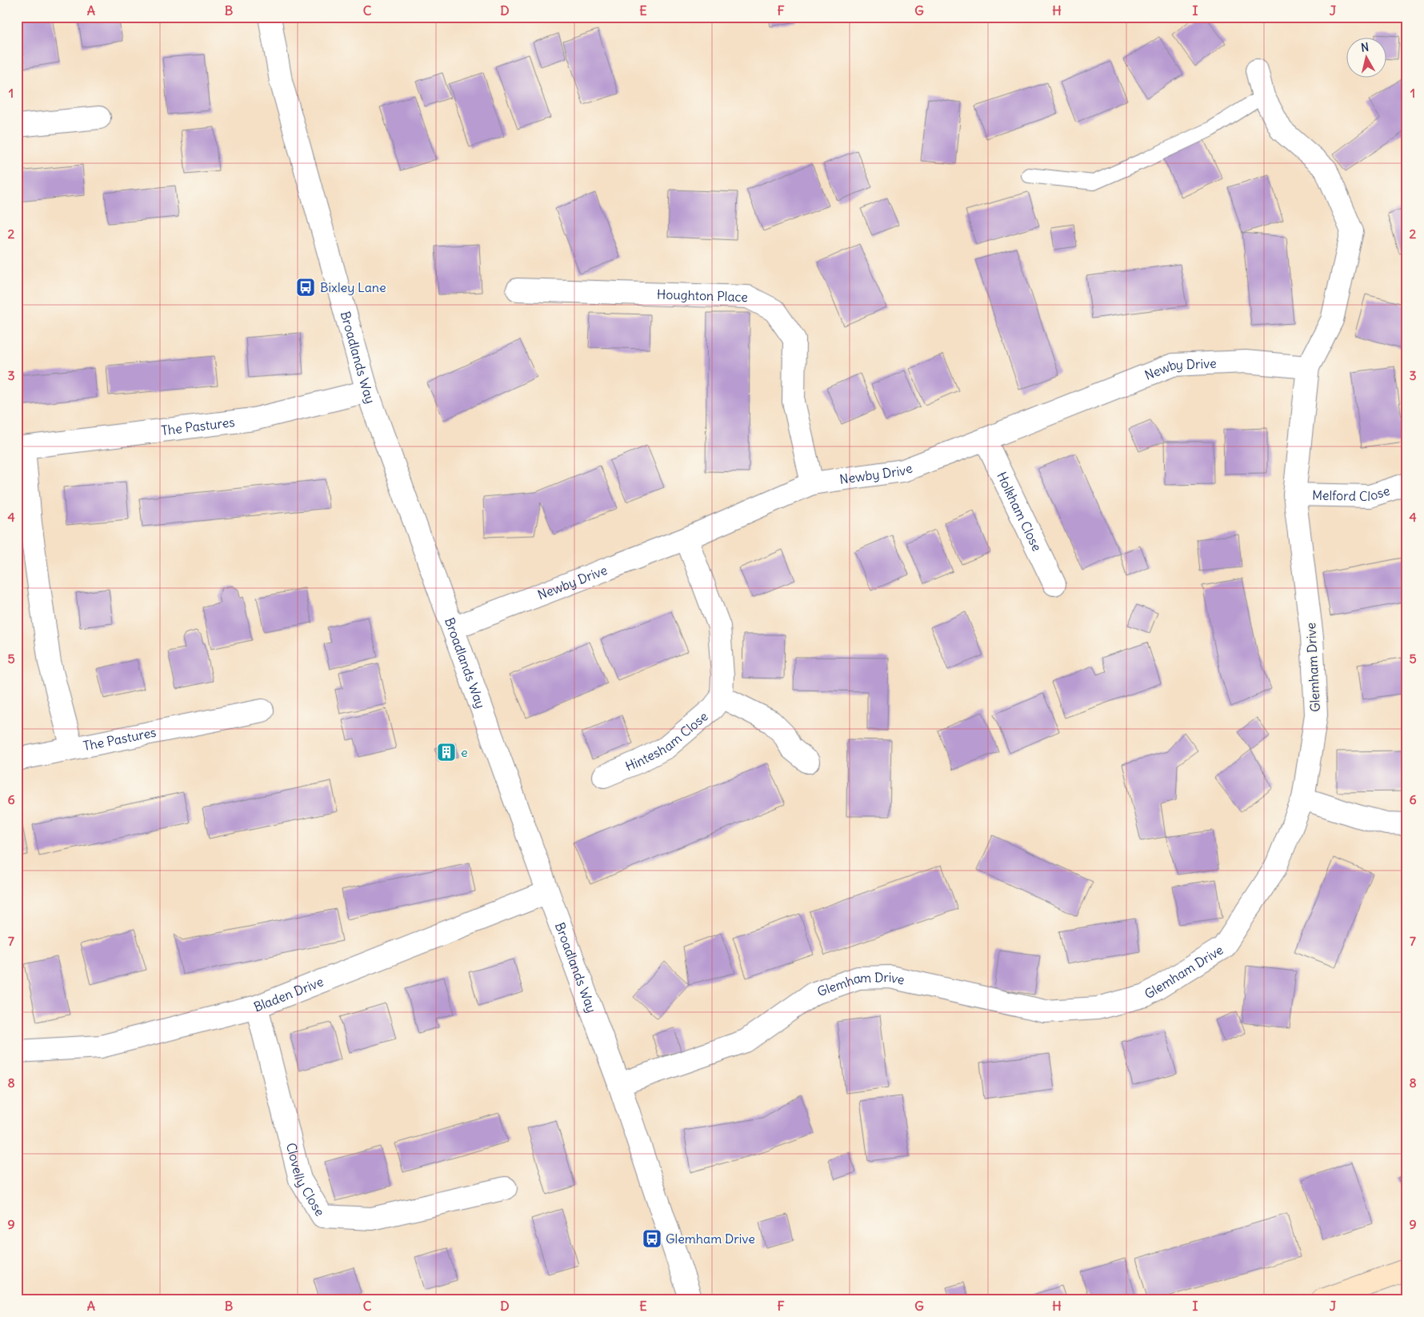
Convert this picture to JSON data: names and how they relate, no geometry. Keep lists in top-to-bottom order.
{
  "streets": {
    "street": [
      "Houghton Place",
      "Broadlands Way",
      "Newby Drive",
      "The Pastures",
      "Melford Close",
      "Holkham Close",
      "Glemham Drive",
      "Hintesham Close",
      "Bladen Drive",
      "Clovelly Close"
    ]
  },
  "crossings": [
    ["Houghton Place", "Newby Drive"],
    ["Broadlands Way", "Newby Drive"],
    ["Broadlands Way", "The Pastures"],
    ["Broadlands Way", "Glemham Drive"],
    ["Broadlands Way", "Bladen Drive"],
    ["Newby Drive", "Holkham Close"],
    ["Newby Drive", "Glemham Drive"],
    ["Melford Close", "Glemham Drive"],
    ["Bladen Drive", "Clovelly Close"]
  ],
  "places": {
    "bus stop": ["Bixley Lane", "Glemham Drive"],
    "building": ["e"]
  },
  "north": "top",
  "grid": {
    "columns": [
      "A",
      "B",
      "C",
      "D",
      "E",
      "F",
      "G",
      "H",
      "I",
      "J"
    ],
    "rows": [
      "1",
      "2",
      "3",
      "4",
      "5",
      "6",
      "7",
      "8",
      "9"
    ]
  }
}
